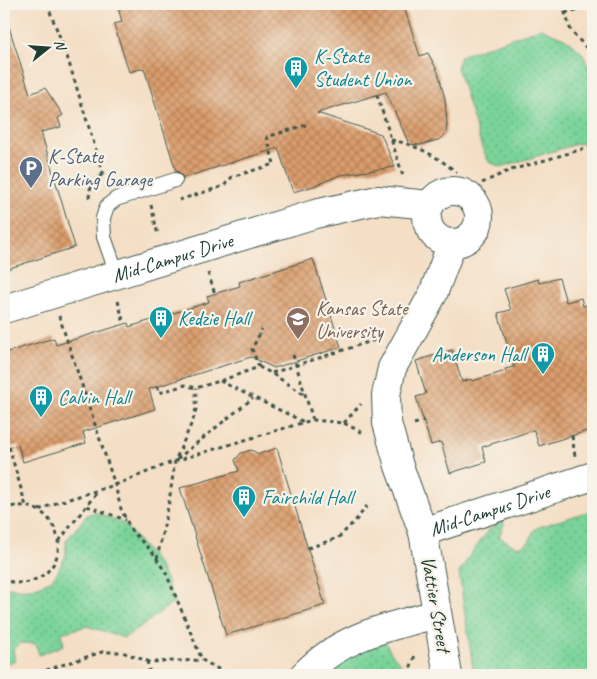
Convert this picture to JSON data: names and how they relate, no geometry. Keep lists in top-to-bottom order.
{
  "streets": {
    "street": ["Mid-Campus Drive", "Vattier Street"]
  },
  "crossings": [
    ["Mid-Campus Drive", "Vattier Street"]
  ],
  "places": {
    "building": [
      "K-State Student Union",
      "Kedzie Hall",
      "Anderson Hall",
      "Calvin Hall",
      "Fairchild Hall"
    ],
    "parking": ["K-State Parking Garage"],
    "school or university": ["Kansas State University"]
  },
  "north": "right"
}
